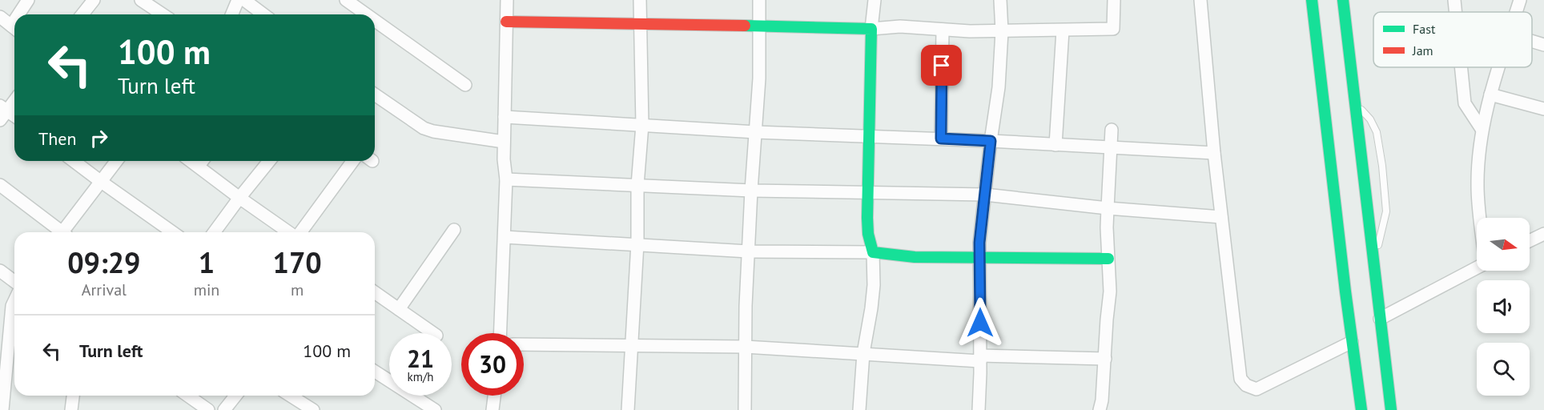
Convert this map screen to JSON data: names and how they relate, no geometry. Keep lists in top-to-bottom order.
{
  "legend": ["Fast", "Jam"],
  "north": "right",
  "page": {
    "turn": ["100 m", "Turn left"],
    "then": "Then",
    "eta": [
      "09:29",
      "Arrival",
      "1",
      "min",
      "170",
      "m"
    ],
    "list": [
      {
        "name": "Turn left",
        "value": "100 m"
      }
    ],
    "speed": "21 km/h",
    "limit": "30"
  }
}
